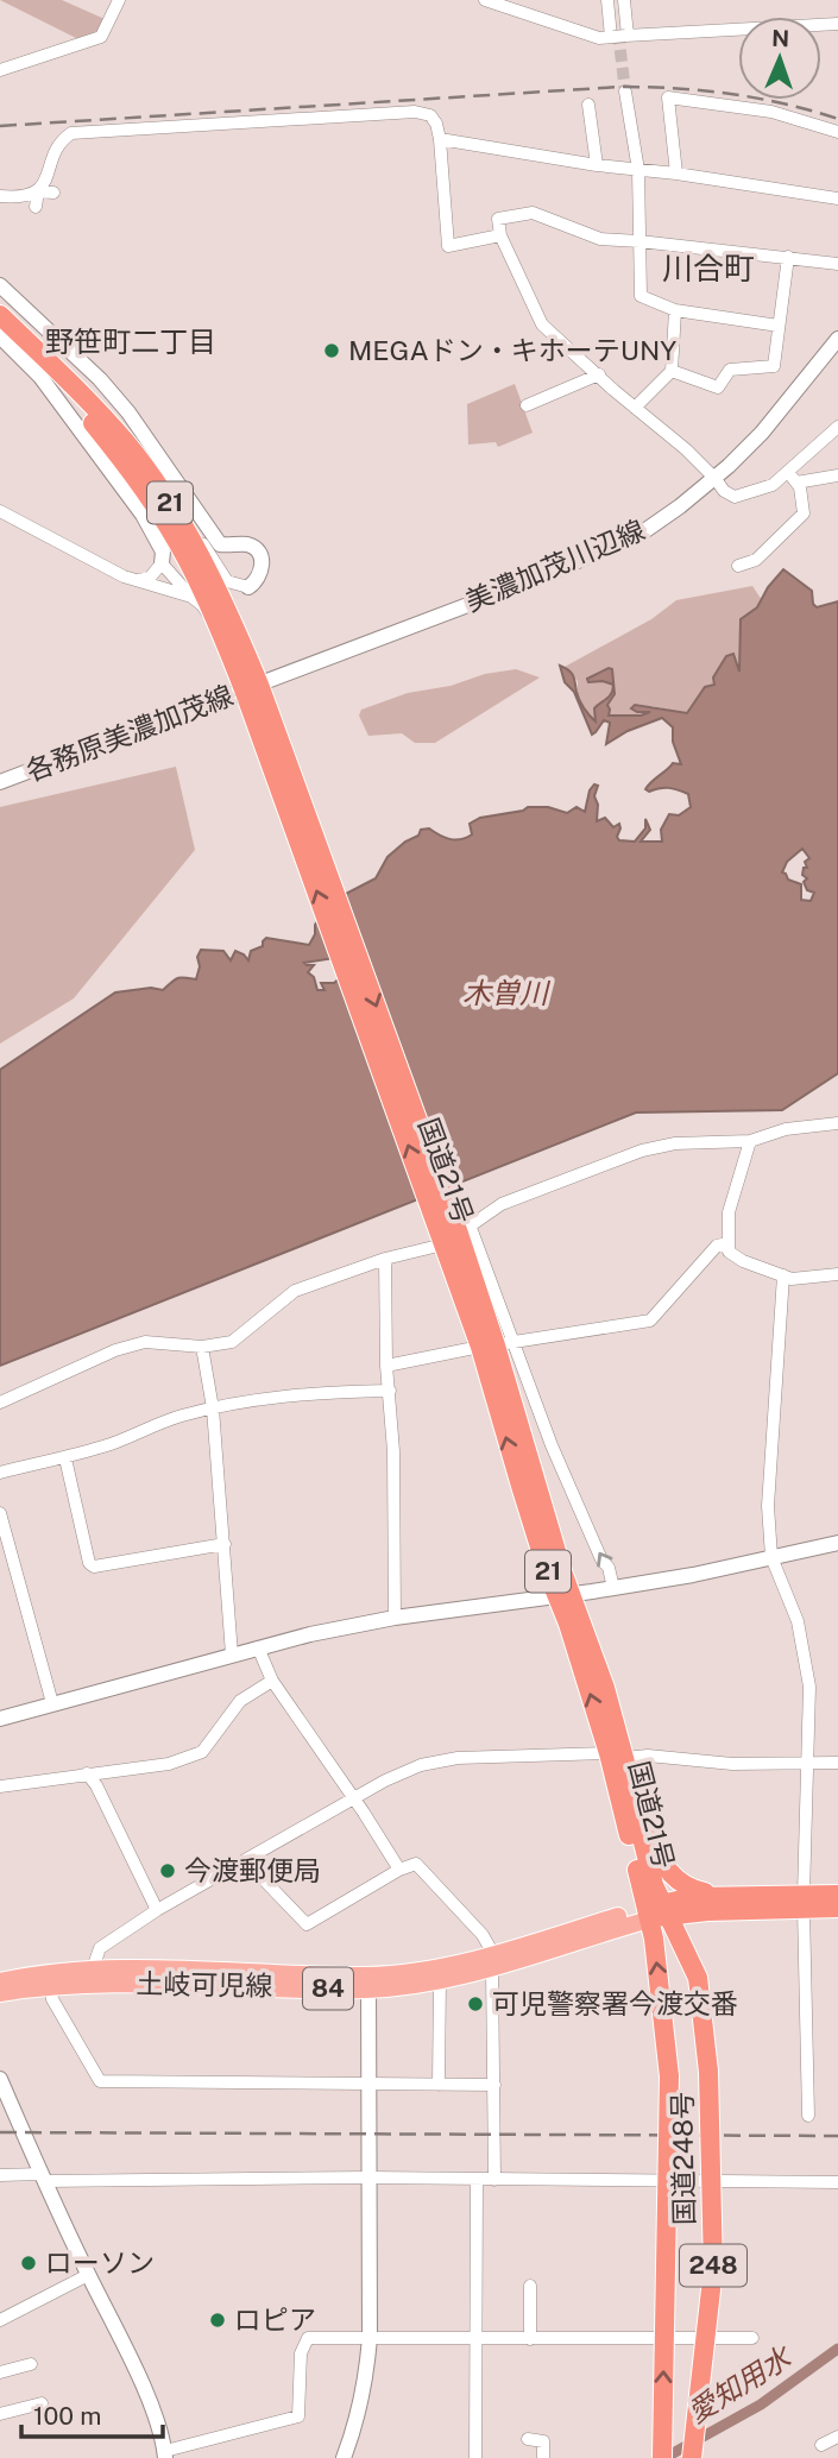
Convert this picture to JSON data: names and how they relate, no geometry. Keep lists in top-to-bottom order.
{
  "streets": {
    "highway": [
      "21",
      "国道21号",
      "国道248号",
      "248"
    ],
    "main road": ["土岐可児線", "84"],
    "street": ["美濃加茂川辺線", "各務原美濃加茂線"]
  },
  "crossings": [
    ["美濃加茂川辺線", "各務原美濃加茂線"],
    ["美濃加茂川辺線", "国道21号"],
    ["各務原美濃加茂線", "国道21号"],
    ["国道21号", "土岐可児線"],
    ["国道21号", "国道248号"],
    ["土岐可児線", "国道248号"]
  ],
  "districts": ["川合町", "野笹町二丁目"],
  "water": ["木曽川", "愛知用水"],
  "places": [
    "MEGAドン・キホーテUNY",
    "今渡郵便局",
    "可児警察署今渡交番",
    "ローソン",
    "ロピア"
  ],
  "scale_bar": "100 m",
  "north": "top"
}
